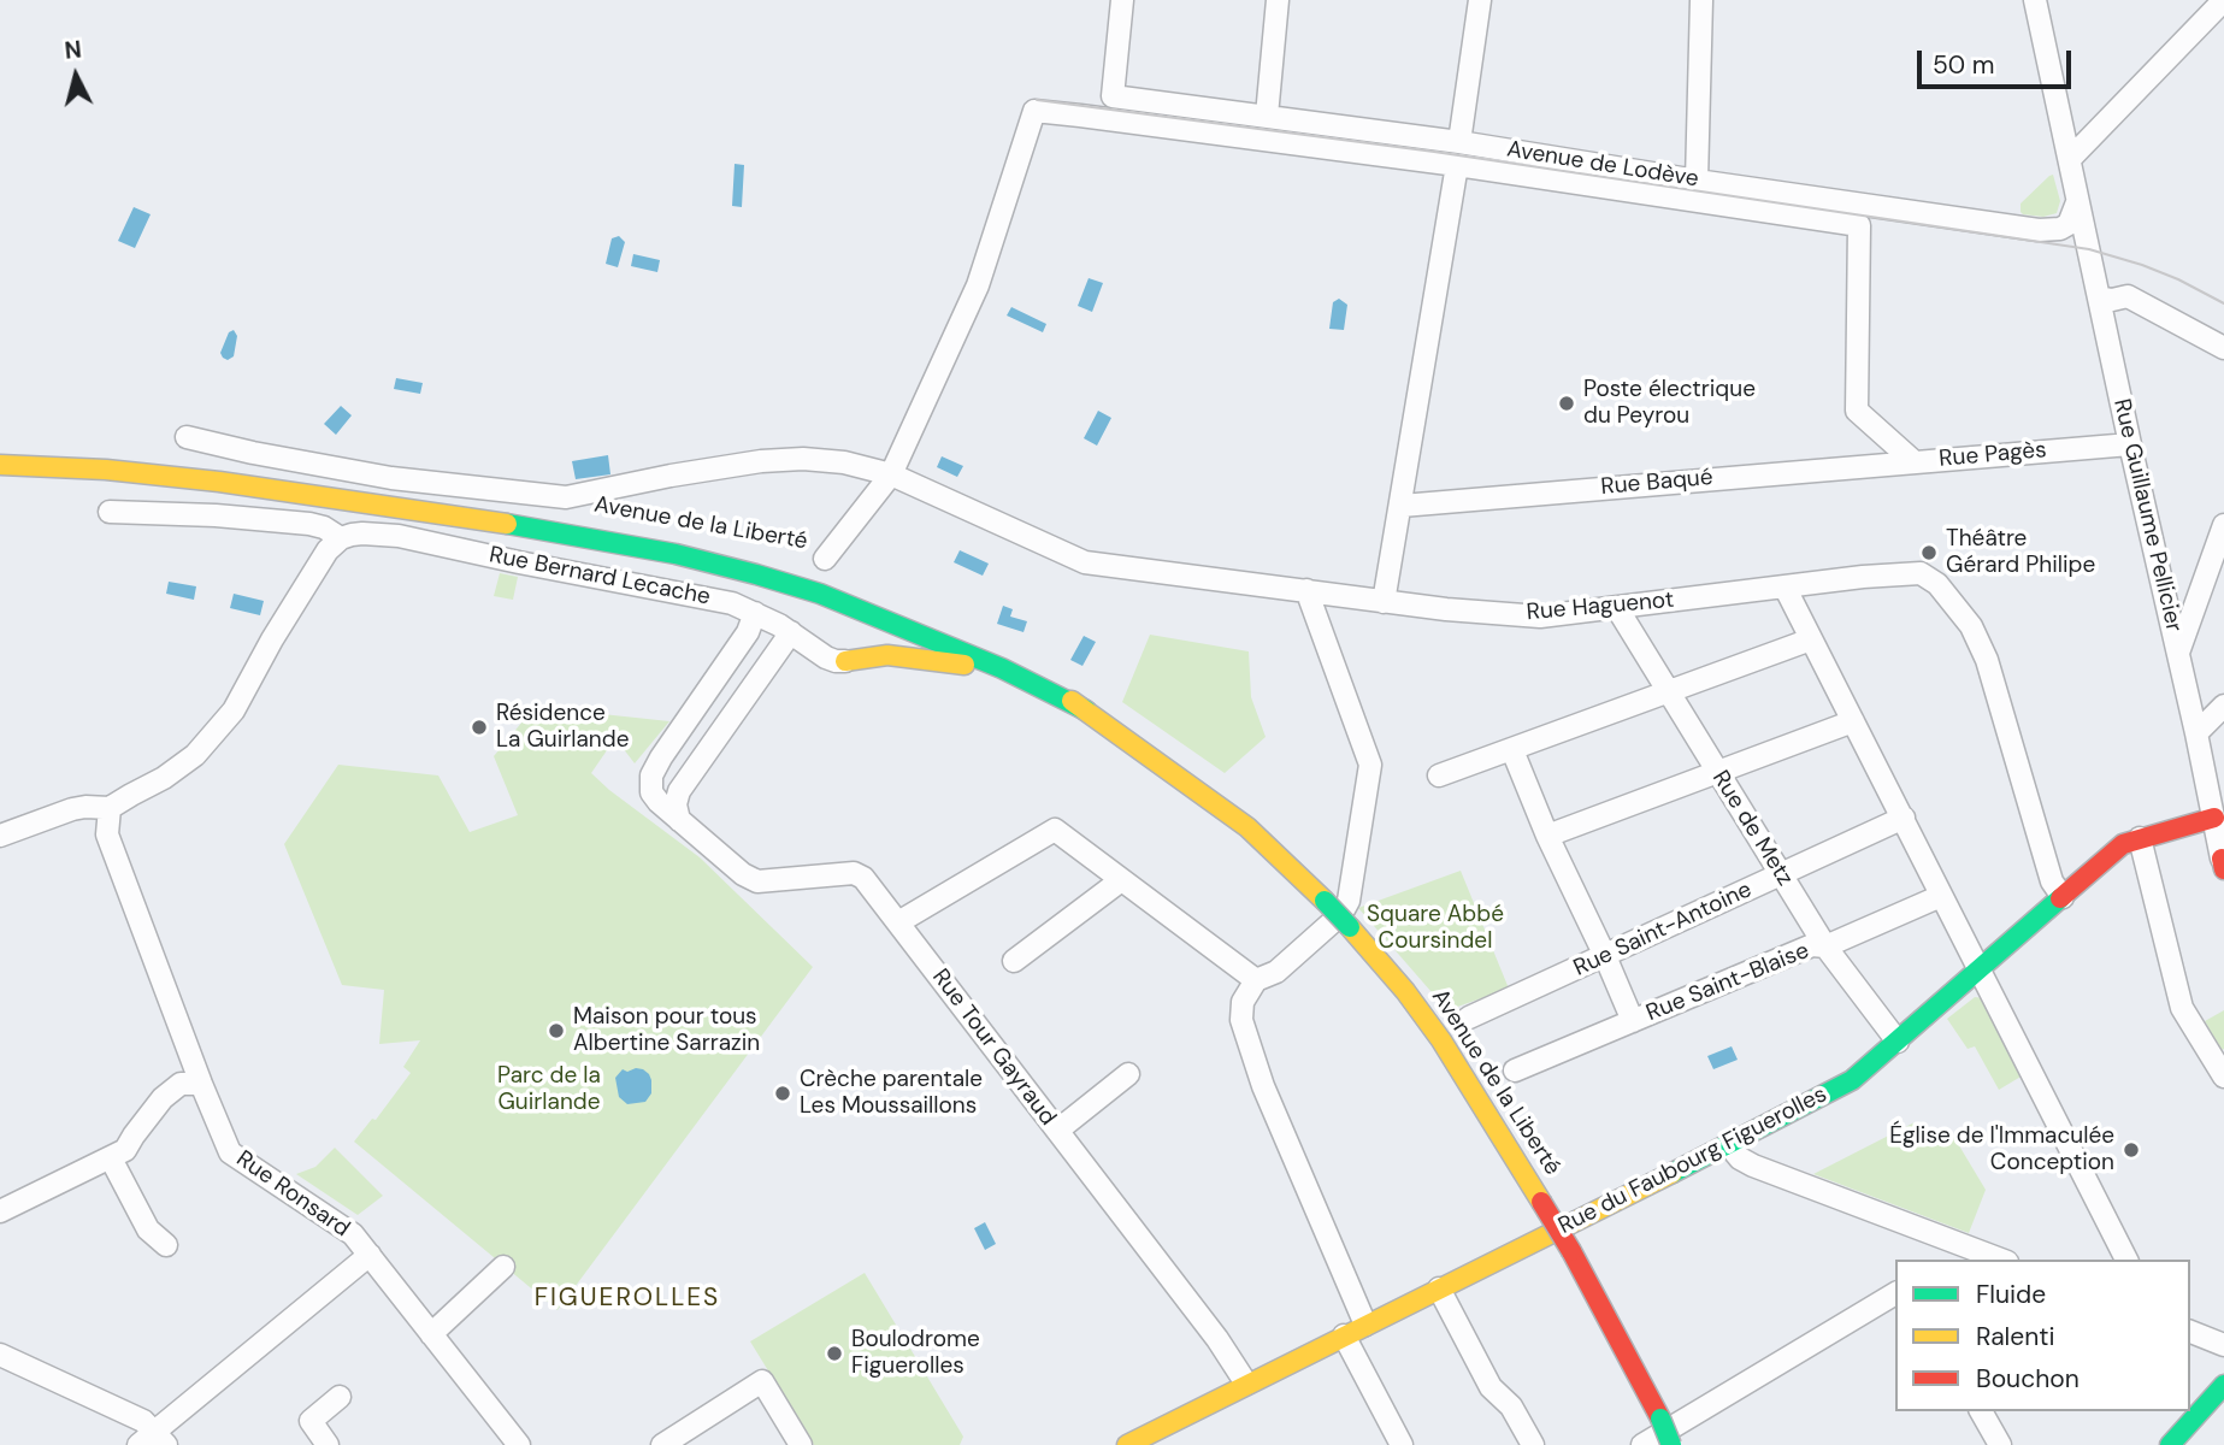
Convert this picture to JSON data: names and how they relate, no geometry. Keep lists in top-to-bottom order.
{
  "streets": {
    "main road": ["Avenue de la Liberté", "Rue du Faubourg Figuerolles"],
    "street": [
      "Avenue de Lodève",
      "Rue Pagès",
      "Rue Baqué",
      "Rue Guillaume Pellicier",
      "Rue Bernard Lecache",
      "Rue Haguenot",
      "Rue de Metz",
      "Rue Saint-Antoine",
      "Rue Saint-Blaise",
      "Rue Tour Gayraud",
      "Rue Ronsard"
    ]
  },
  "crossings": [
    ["Avenue de Lodève", "Rue Guillaume Pellicier"],
    ["Rue Pagès", "Rue Baqué"],
    ["Rue Pagès", "Rue Guillaume Pellicier"],
    ["Rue Guillaume Pellicier", "Rue du Faubourg Figuerolles"],
    ["Rue Bernard Lecache", "Rue Tour Gayraud"],
    ["Rue Haguenot", "Rue de Metz"],
    ["Rue Haguenot", "Rue du Faubourg Figuerolles"],
    ["Rue de Metz", "Rue Saint-Antoine"],
    ["Rue de Metz", "Rue Saint-Blaise"],
    ["Rue de Metz", "Rue du Faubourg Figuerolles"],
    ["Rue Tour Gayraud", "Rue du Faubourg Figuerolles"]
  ],
  "districts": ["FIGUEROLLES"],
  "parks": ["Square Abbé Coursindel", "Parc de la Guirlande"],
  "places": [
    "Poste électrique du Peyrou",
    "Théâtre Gérard Philipe",
    "Résidence La Guirlande",
    "Maison pour tous Albertine Sarrazin",
    "Crèche parentale Les Moussaillons",
    "Église de l'Immaculée Conception",
    "Boulodrome Figuerolles"
  ],
  "legend": ["Fluide", "Ralenti", "Bouchon"],
  "scale_bar": "50 m",
  "north": "top"
}
